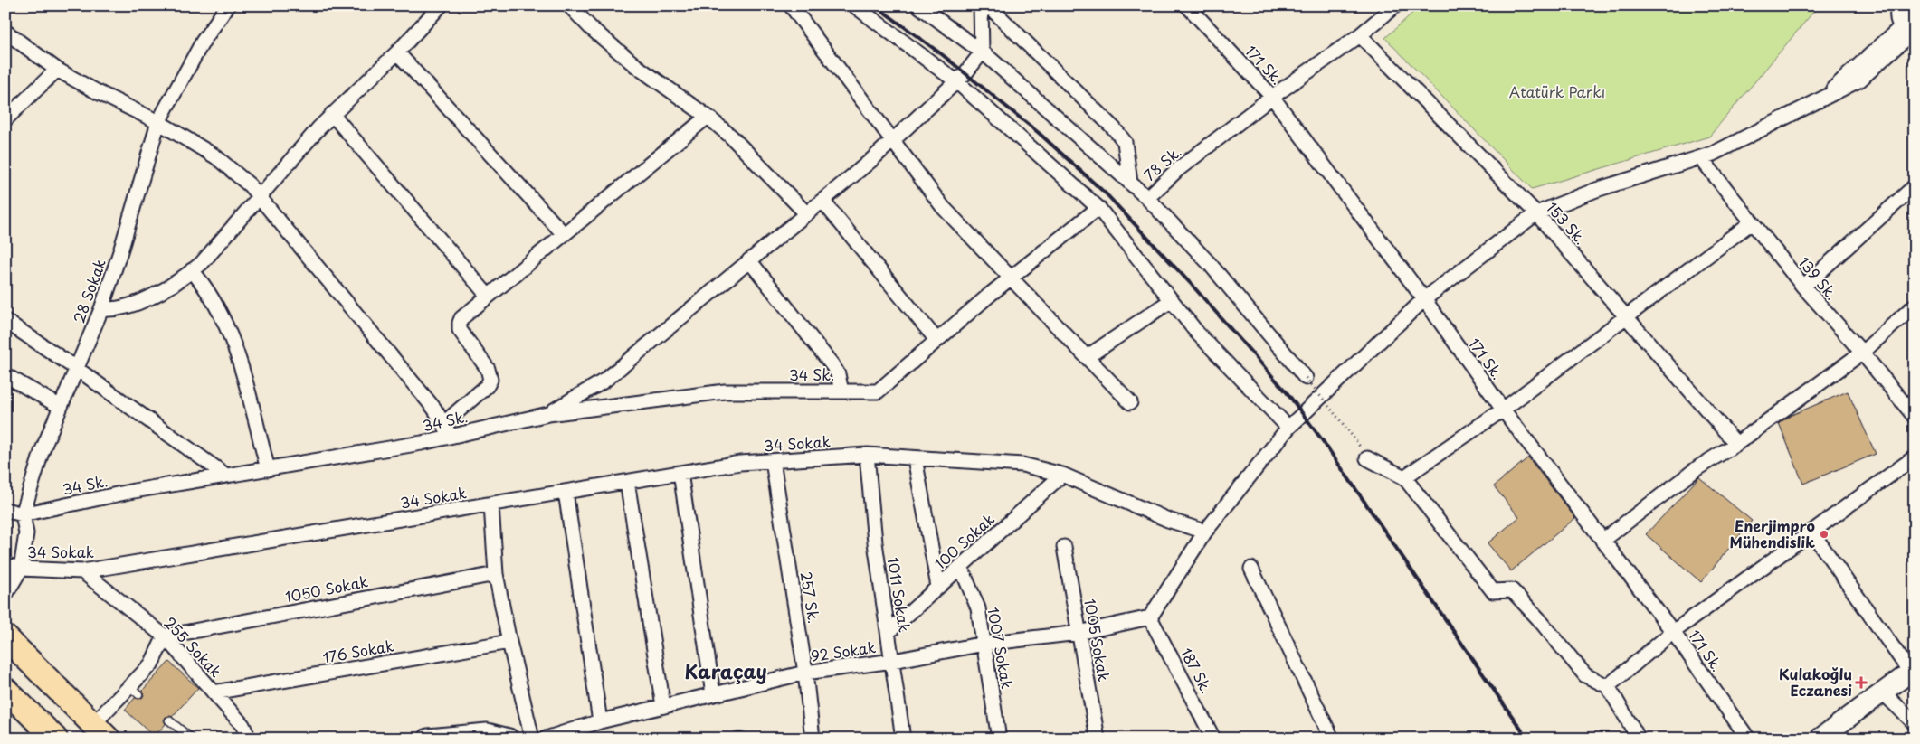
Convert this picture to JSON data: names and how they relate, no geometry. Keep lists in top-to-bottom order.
{
  "streets": {
    "street": [
      "171 Sk.",
      "78 Sk.",
      "153 Sk.",
      "139 Sk.",
      "28 Sokak",
      "34 Sk.",
      "34 Sokak",
      "100 Sokak",
      "1050 Sokak",
      "1011 Sokak",
      "257 Sk.",
      "1005 Sokak",
      "255 Sokak",
      "1007 Sokak",
      "176 Sokak",
      "92 Sokak",
      "187 Sk."
    ]
  },
  "crossings": [
    ["171 Sk.", "78 Sk."],
    ["78 Sk.", "153 Sk."],
    ["28 Sokak", "34 Sk."],
    ["28 Sokak", "34 Sokak"],
    ["34 Sokak", "100 Sokak"],
    ["34 Sokak", "1011 Sokak"],
    ["34 Sokak", "257 Sk."],
    ["34 Sokak", "255 Sokak"],
    ["100 Sokak", "1011 Sokak"],
    ["100 Sokak", "1007 Sokak"],
    ["1050 Sokak", "255 Sokak"],
    ["1011 Sokak", "92 Sokak"],
    ["257 Sk.", "92 Sokak"],
    ["1005 Sokak", "92 Sokak"],
    ["255 Sokak", "176 Sokak"],
    ["1007 Sokak", "92 Sokak"],
    ["92 Sokak", "187 Sk."]
  ],
  "districts": ["Karaçay"],
  "parks": ["Atatürk Parkı"],
  "places": {
    "other": ["Enerjimpro Mühendislik"],
    "health": ["Kulakoğlu Eczanesi"]
  }
}
